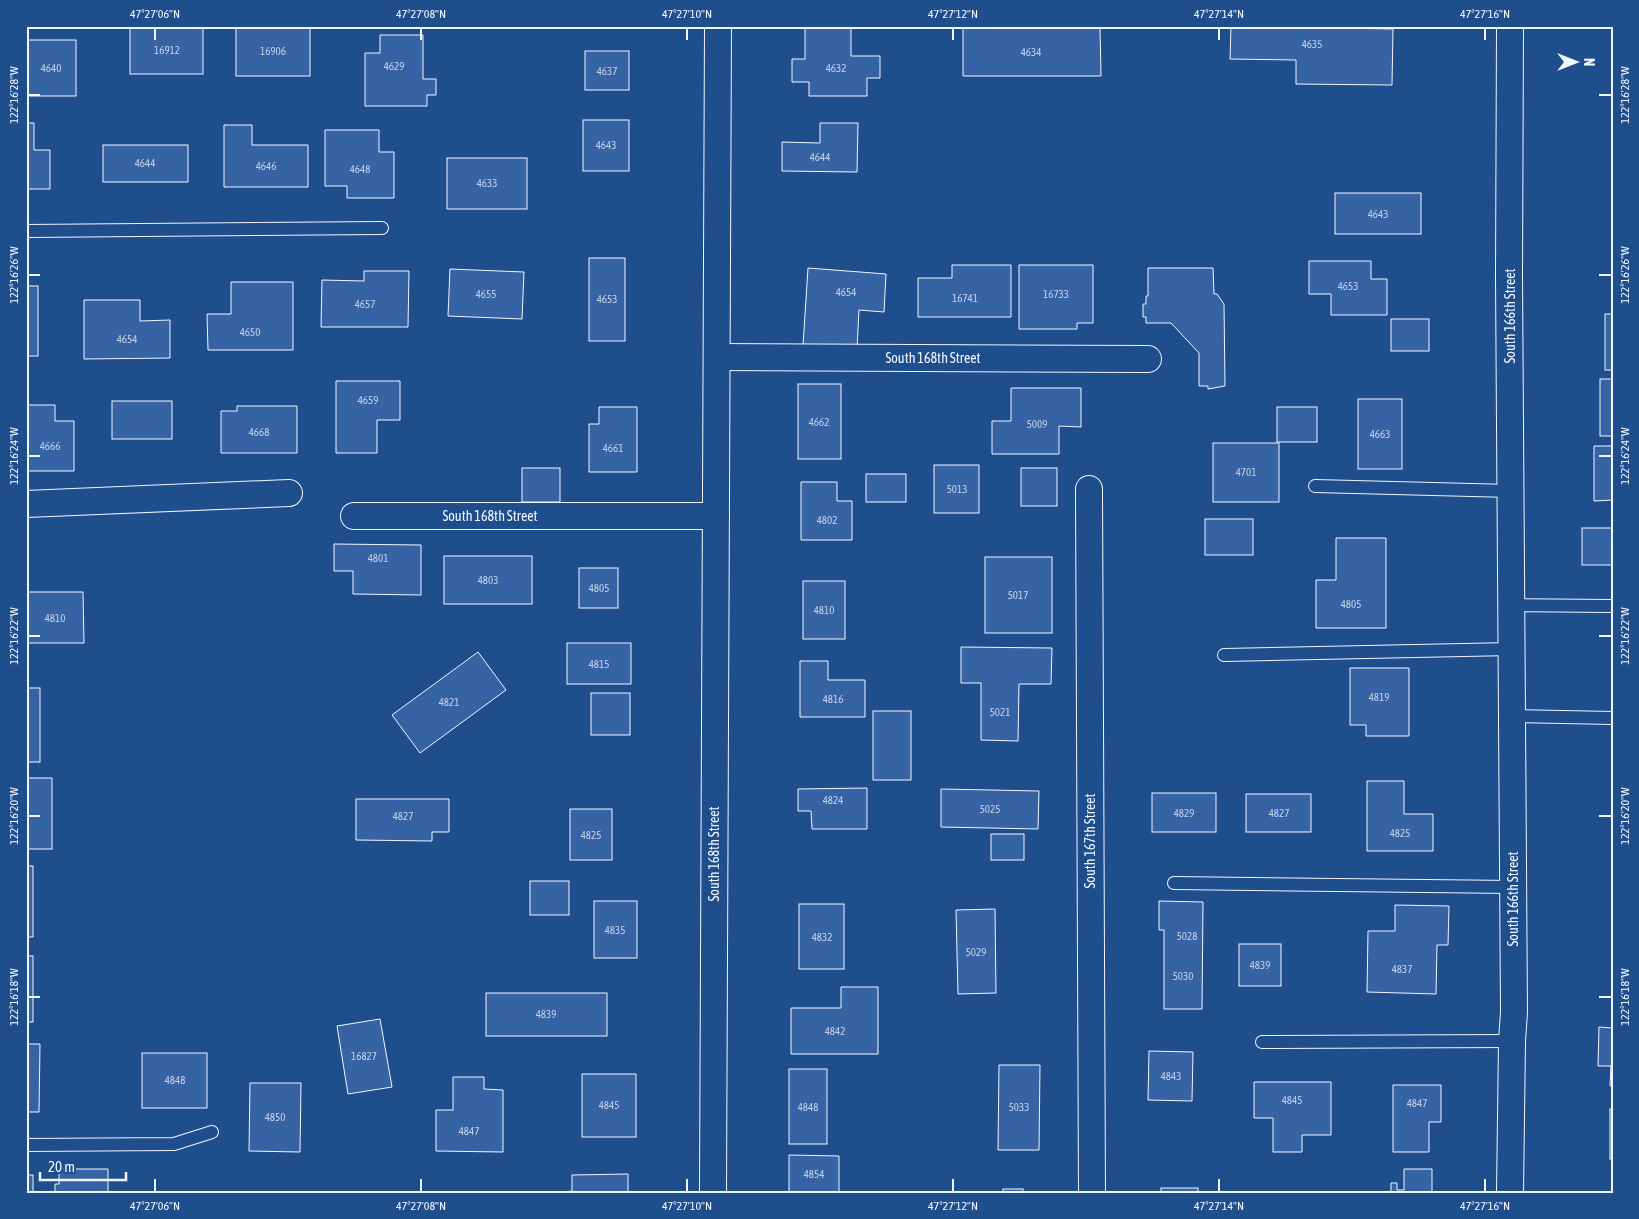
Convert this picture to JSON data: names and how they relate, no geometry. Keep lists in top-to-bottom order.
{
  "streets": {
    "street": ["South 166th Street", "South 168th Street", "South 167th Street"]
  },
  "house_numbers": [
    "4635",
    "16912",
    "16906",
    "4634",
    "4629",
    "4640",
    "4632",
    "4637",
    "4643",
    "4644",
    "4644",
    "4646",
    "4648",
    "4633",
    "4643",
    "4653",
    "4654",
    "4655",
    "16733",
    "16741",
    "4653",
    "4657",
    "4650",
    "4654",
    "4659",
    "4662",
    "5009",
    "4668",
    "4663",
    "4666",
    "4661",
    "4701",
    "5013",
    "4802",
    "4801",
    "4803",
    "4805",
    "5017",
    "4805",
    "4810",
    "4810",
    "4815",
    "4819",
    "4816",
    "4821",
    "5021",
    "4824",
    "5025",
    "4829",
    "4827",
    "4827",
    "4825",
    "4825",
    "4835",
    "5028",
    "4832",
    "5029",
    "4839",
    "4837",
    "5030",
    "4839",
    "4842",
    "16827",
    "4843",
    "4848",
    "4845",
    "4847",
    "4845",
    "4848",
    "5033",
    "4850",
    "4847",
    "4854"
  ],
  "scale_bar": "20 m",
  "north": "right",
  "coordinates": [
    "47°27'06\"N",
    "47°27'08\"N",
    "47°27'10\"N",
    "47°27'12\"N",
    "47°27'14\"N",
    "47°27'16\"N",
    "122°16'28\"W",
    "122°16'26\"W",
    "122°16'24\"W",
    "122°16'22\"W",
    "122°16'20\"W",
    "122°16'18\"W"
  ]
}
